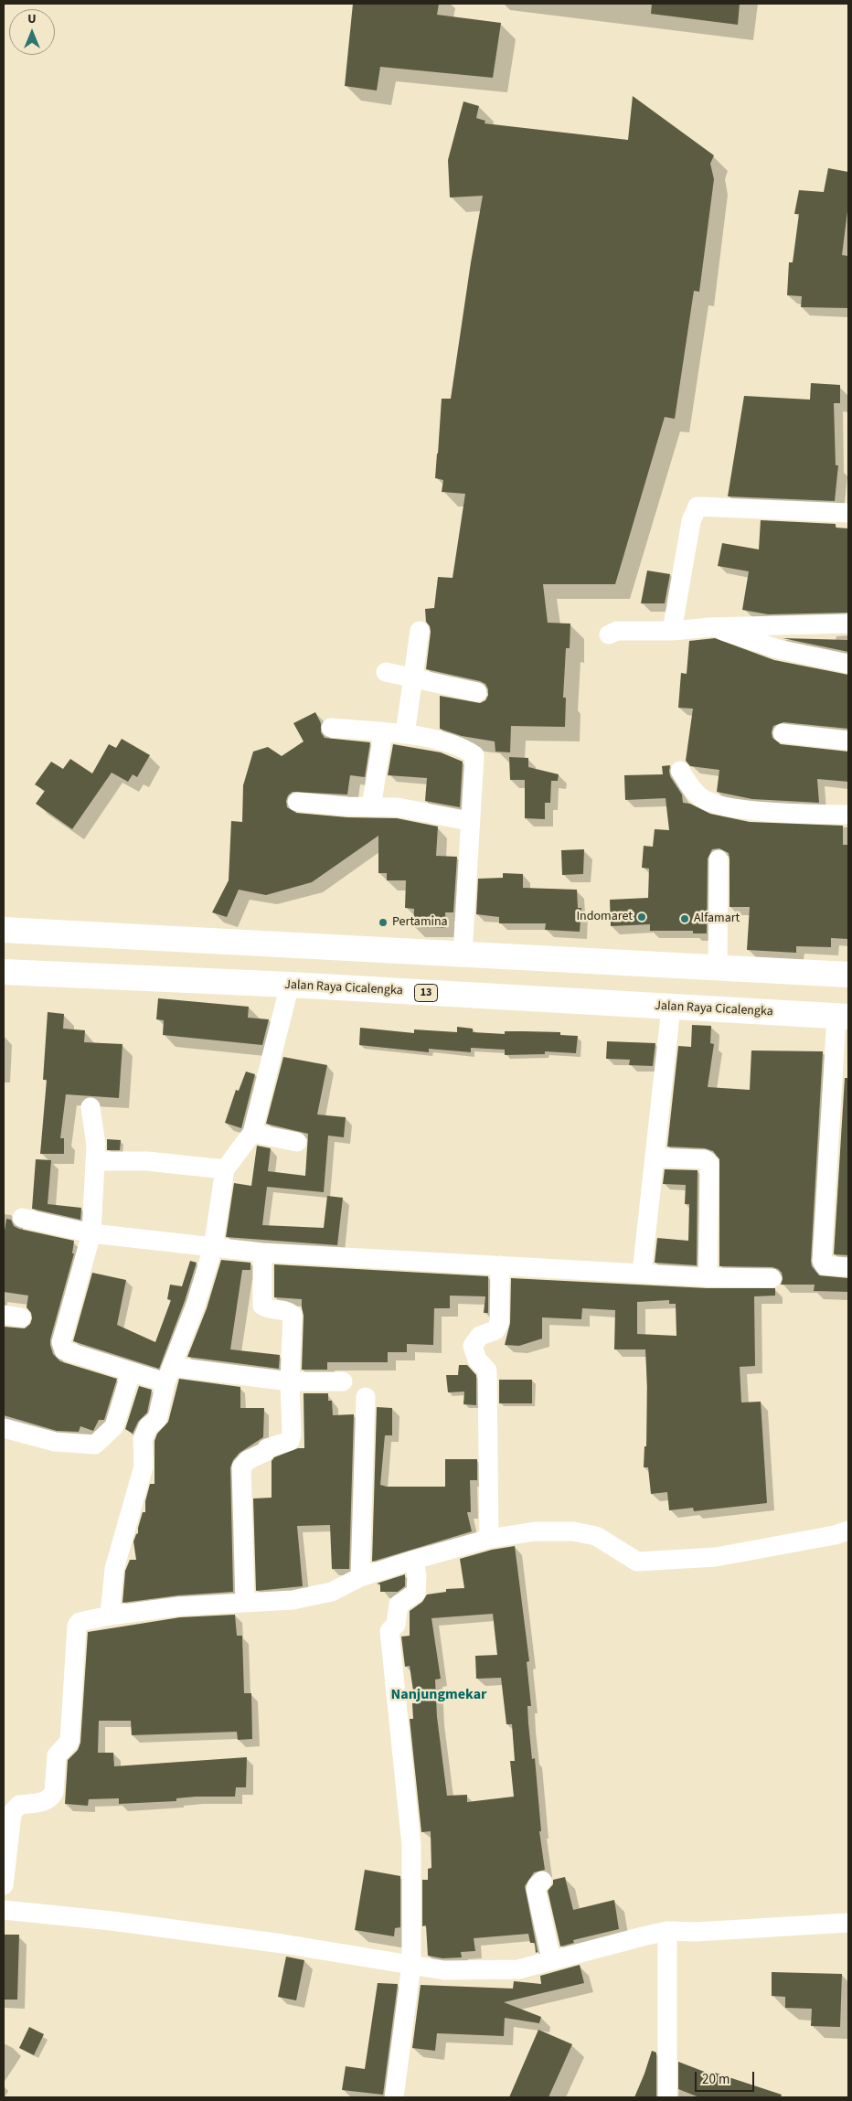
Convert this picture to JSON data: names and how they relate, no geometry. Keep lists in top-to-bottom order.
{
  "streets": {
    "highway": ["Jalan Raya Cicalengka", "13"]
  },
  "districts": ["Nanjungmekar"],
  "places": ["Indomaret", "Alfamart", "Pertamina"],
  "scale_bar": "20 m",
  "north": "top"
}
